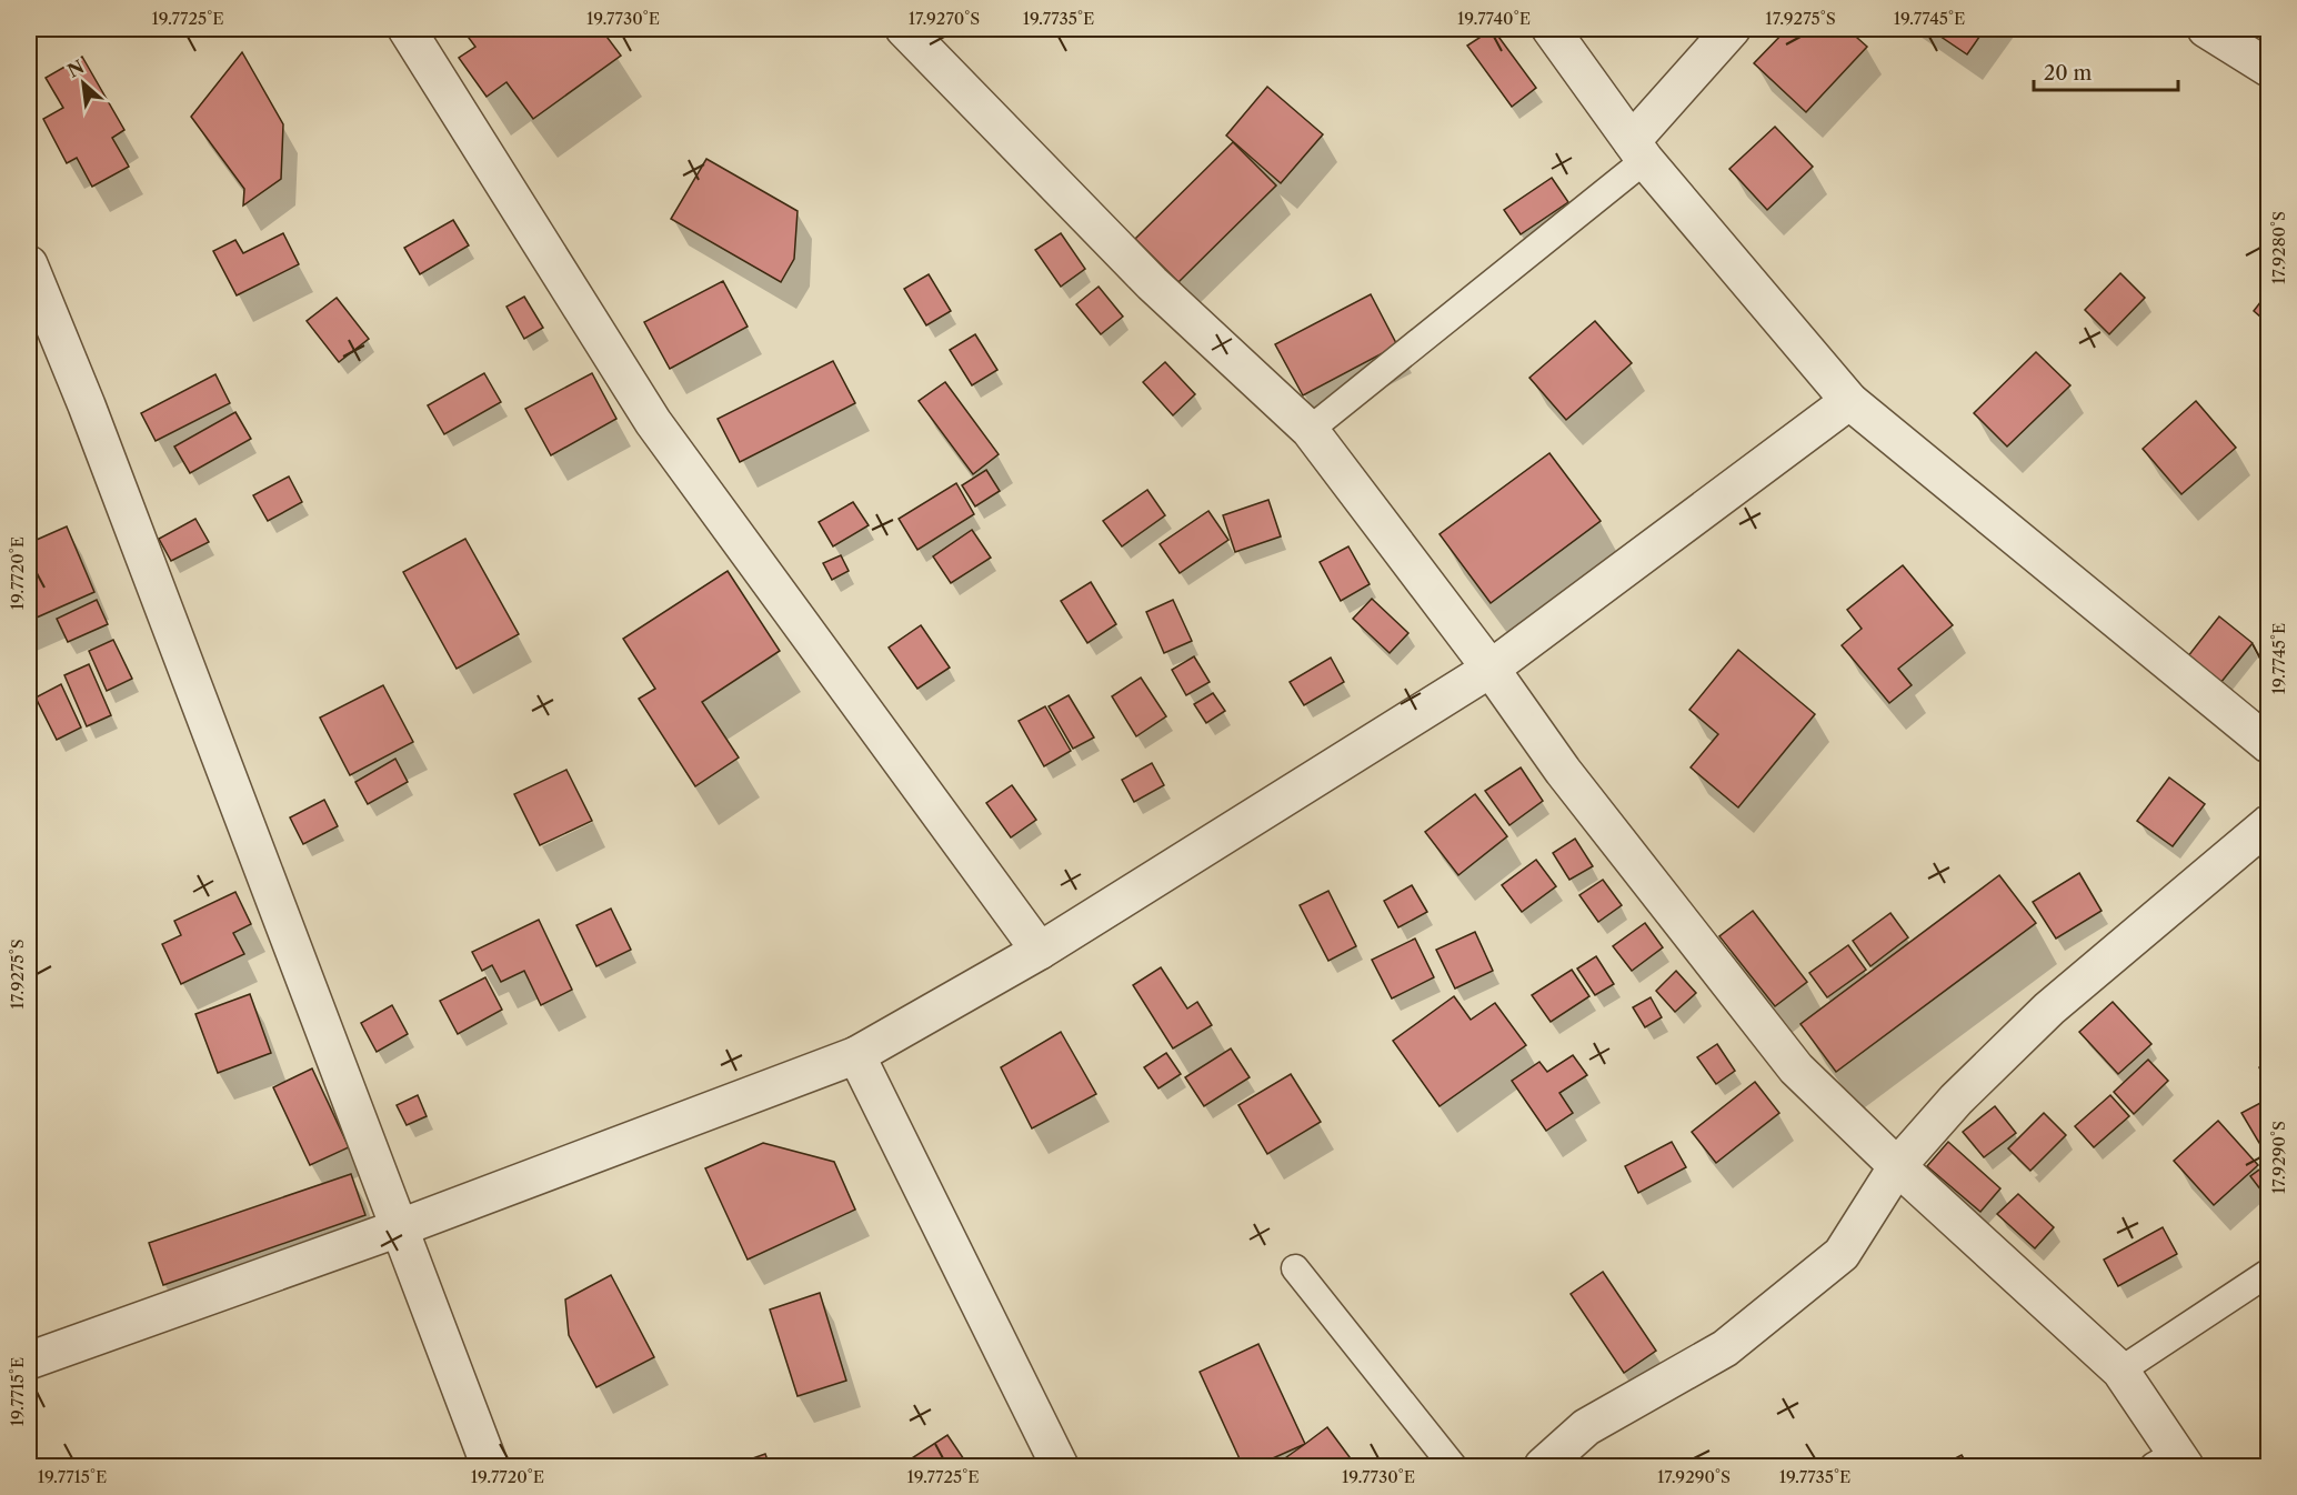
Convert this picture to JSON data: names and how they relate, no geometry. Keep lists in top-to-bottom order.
{
  "scale_bar": "20 m",
  "north": "top left",
  "coordinates": [
    "19.7725°E",
    "19.7730°E",
    "17.9270°S",
    "19.7735°E",
    "19.7740°E",
    "17.9275°S",
    "19.7745°E",
    "17.9280°S",
    "19.7720°E",
    "17.9290°S",
    "19.7715°E"
  ]
}
